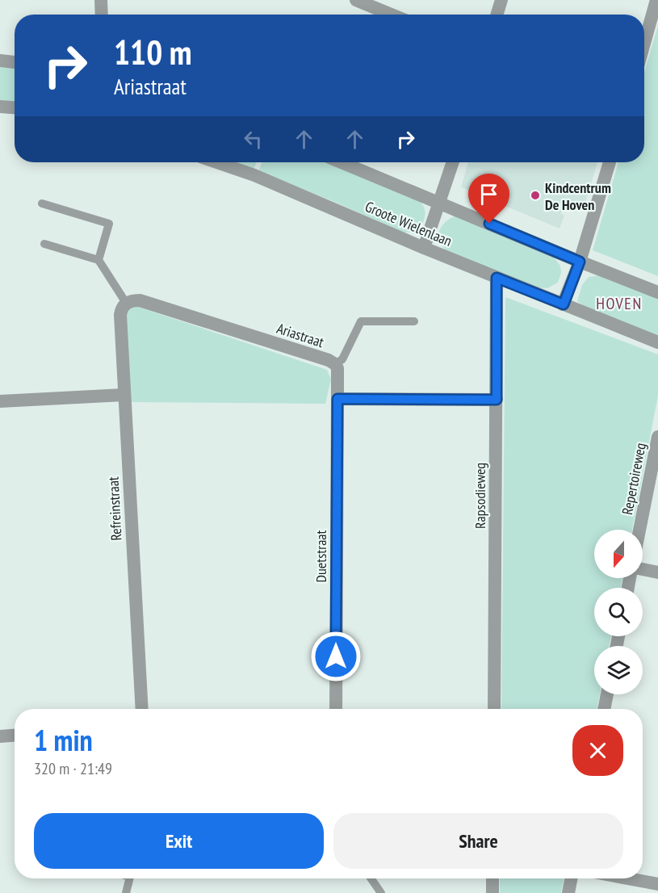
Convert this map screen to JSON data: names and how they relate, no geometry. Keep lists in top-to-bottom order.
{
  "streets": {
    "street": [
      "Groote Wielenlaan",
      "Ariastraat",
      "Repertoireweg",
      "Rapsodieweg",
      "Refreinstraat",
      "Duetstraat"
    ]
  },
  "crossings": [
    ["Groote Wielenlaan", "Rapsodieweg"],
    ["Ariastraat", "Refreinstraat"],
    ["Ariastraat", "Duetstraat"]
  ],
  "districts": ["HOVEN"],
  "places": ["Kindcentrum De Hoven"],
  "north": "bottom",
  "page": {
    "turn": ["110 m", "Ariastraat"],
    "heading": ["1 min", "320 m · 21:49"],
    "buttons": ["Exit", "Share"]
  }
}
